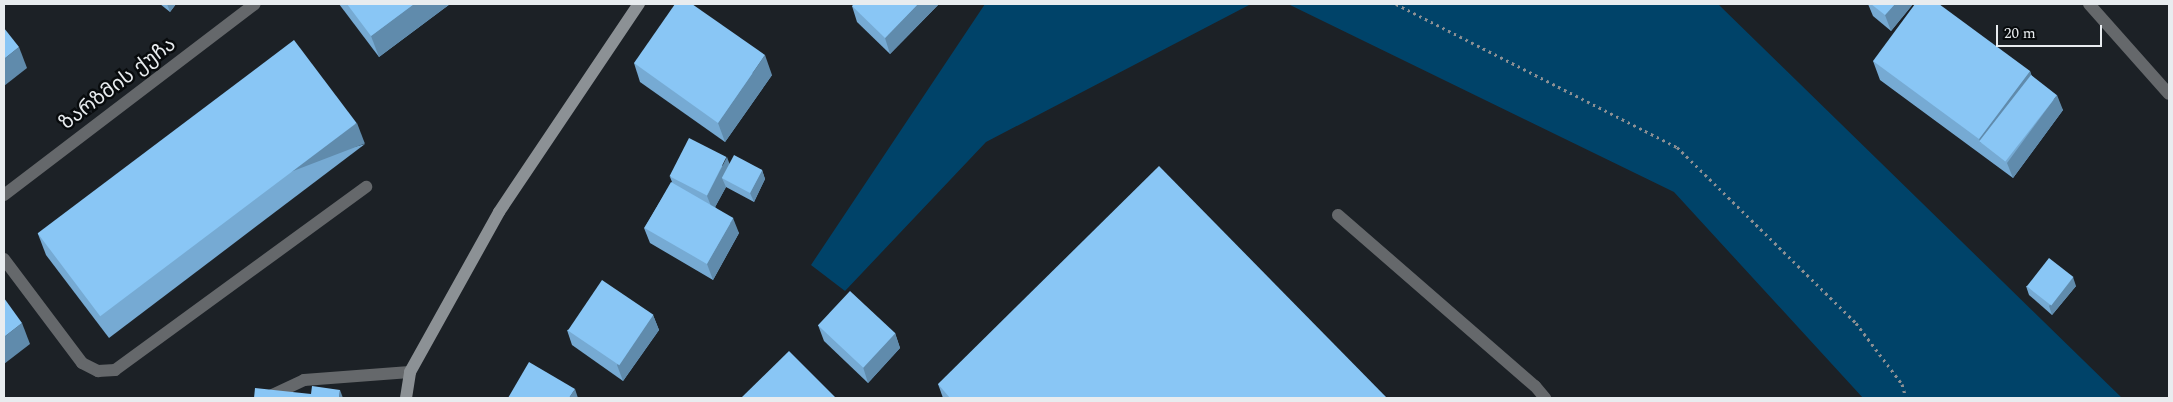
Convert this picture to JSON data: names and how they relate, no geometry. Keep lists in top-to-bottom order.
{
  "streets": {
    "street": ["ზარზმის ქუჩა"]
  },
  "scale_bar": "20 m"
}
